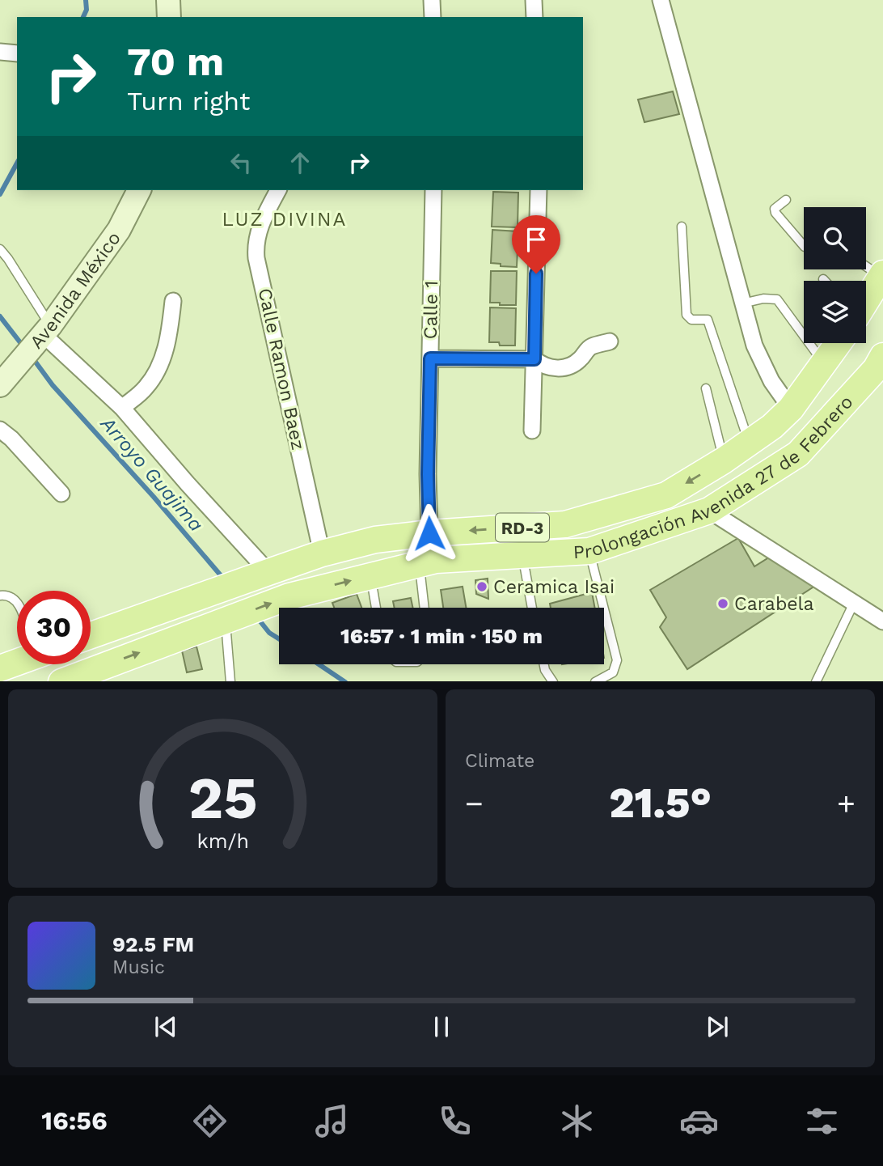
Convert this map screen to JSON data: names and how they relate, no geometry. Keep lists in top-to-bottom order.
{
  "streets": {
    "main road": ["Prolongación Avenida 27 de Febrero", "RD-3"],
    "street": ["Avenida México", "Calle 1", "Calle Ramon Baez"]
  },
  "crossings": [
    ["Calle 1", "Prolongación Avenida 27 de Febrero"],
    ["Calle Ramon Baez", "Prolongación Avenida 27 de Febrero"]
  ],
  "districts": ["LUZ DIVINA"],
  "water": ["Arroyo Guajima"],
  "places": ["Ceramica Isai", "Carabela"],
  "page": {
    "turn": ["70 m", "Turn right"],
    "limit": "30",
    "trip": "16:57 · 1 min · 150 m",
    "tile": "Climate",
    "heat": ["−", "21.5°", "+"],
    "song": ["92.5 FM", "Music"],
    "tabs": "16:56",
    "gauge": ["25", "km/h"]
  }
}
